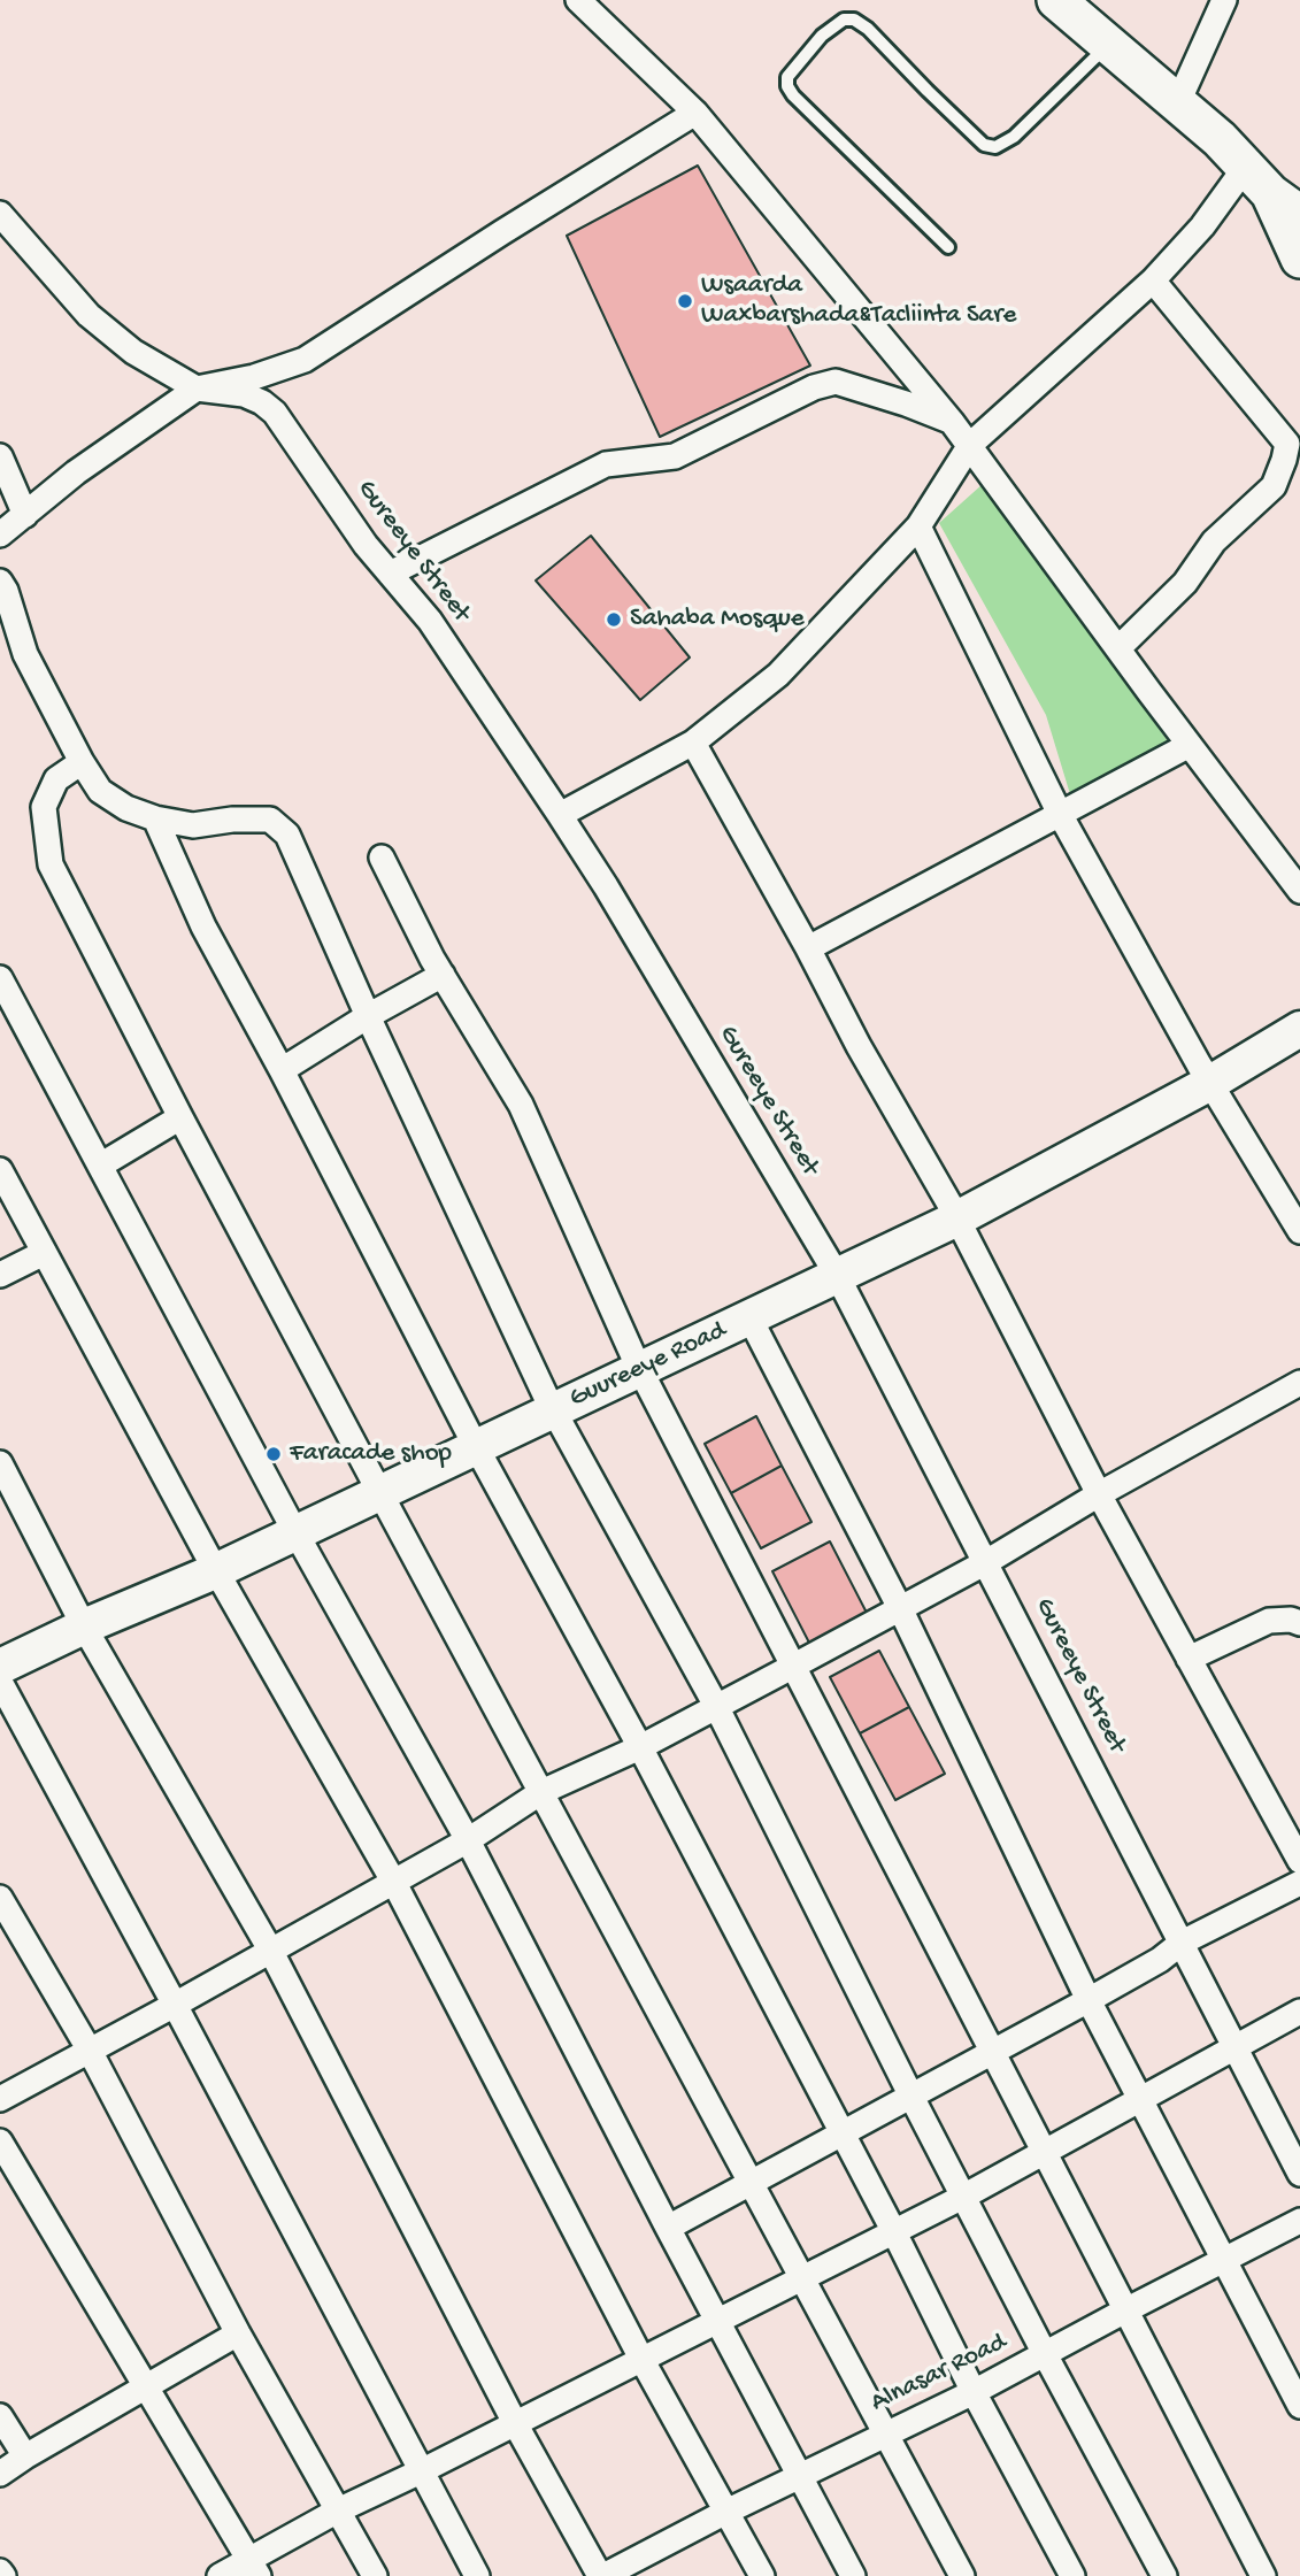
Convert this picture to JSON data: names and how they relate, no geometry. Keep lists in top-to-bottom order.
{
  "streets": {
    "street": ["Gureeye Street", "Guureeye Road", "Alnasar Road"]
  },
  "crossings": [
    ["Gureeye Street", "Guureeye Road"]
  ],
  "places": ["Wsaarda Waxbarshada&Tacliinta Sare", "Sahaba Mosque", "Faracade shop"]
}
